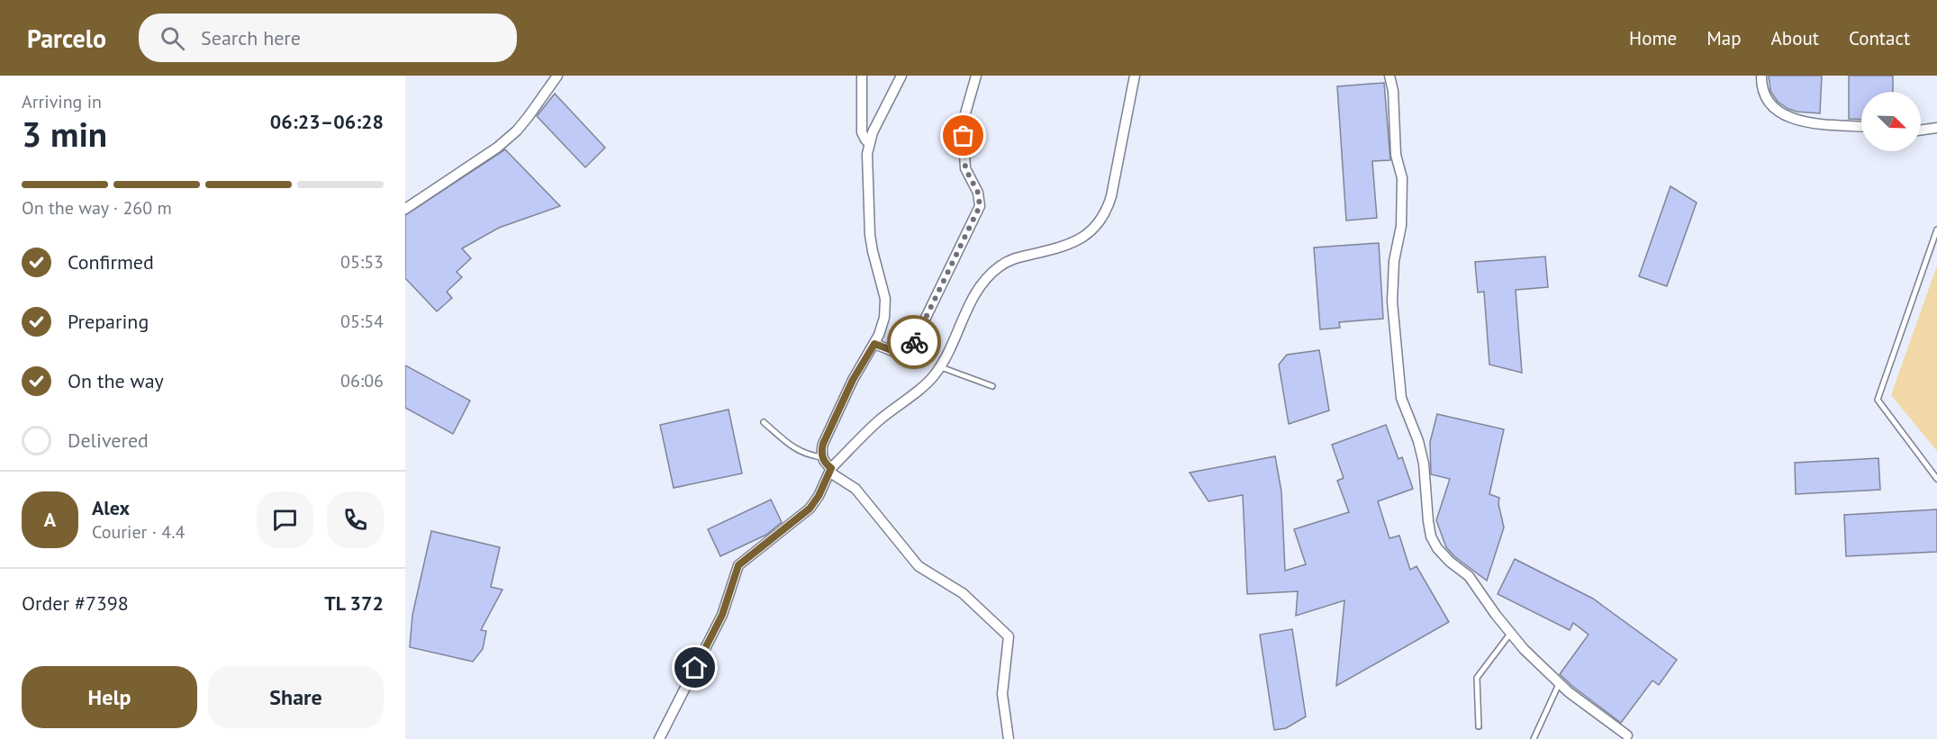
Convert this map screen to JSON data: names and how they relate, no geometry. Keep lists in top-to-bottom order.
{
  "north": "bottom right",
  "page": {
    "header": "Parcelo",
    "search": "Search here",
    "nav": [
      "Home",
      "Map",
      "About",
      "Contact"
    ],
    "heading": ["3 min", "Arriving in", "06:23–06:28"],
    "panel": [
      "Alex",
      "Courier · 4.4",
      "Order #7398",
      "TL 372"
    ],
    "bar": "On the way · 260 m",
    "list": [
      ["Confirmed", "05:53"],
      ["Preparing", "05:54"],
      ["On the way", "06:06"],
      "Delivered"
    ],
    "round": "A",
    "buttons": ["Help", "Share"]
  }
}
